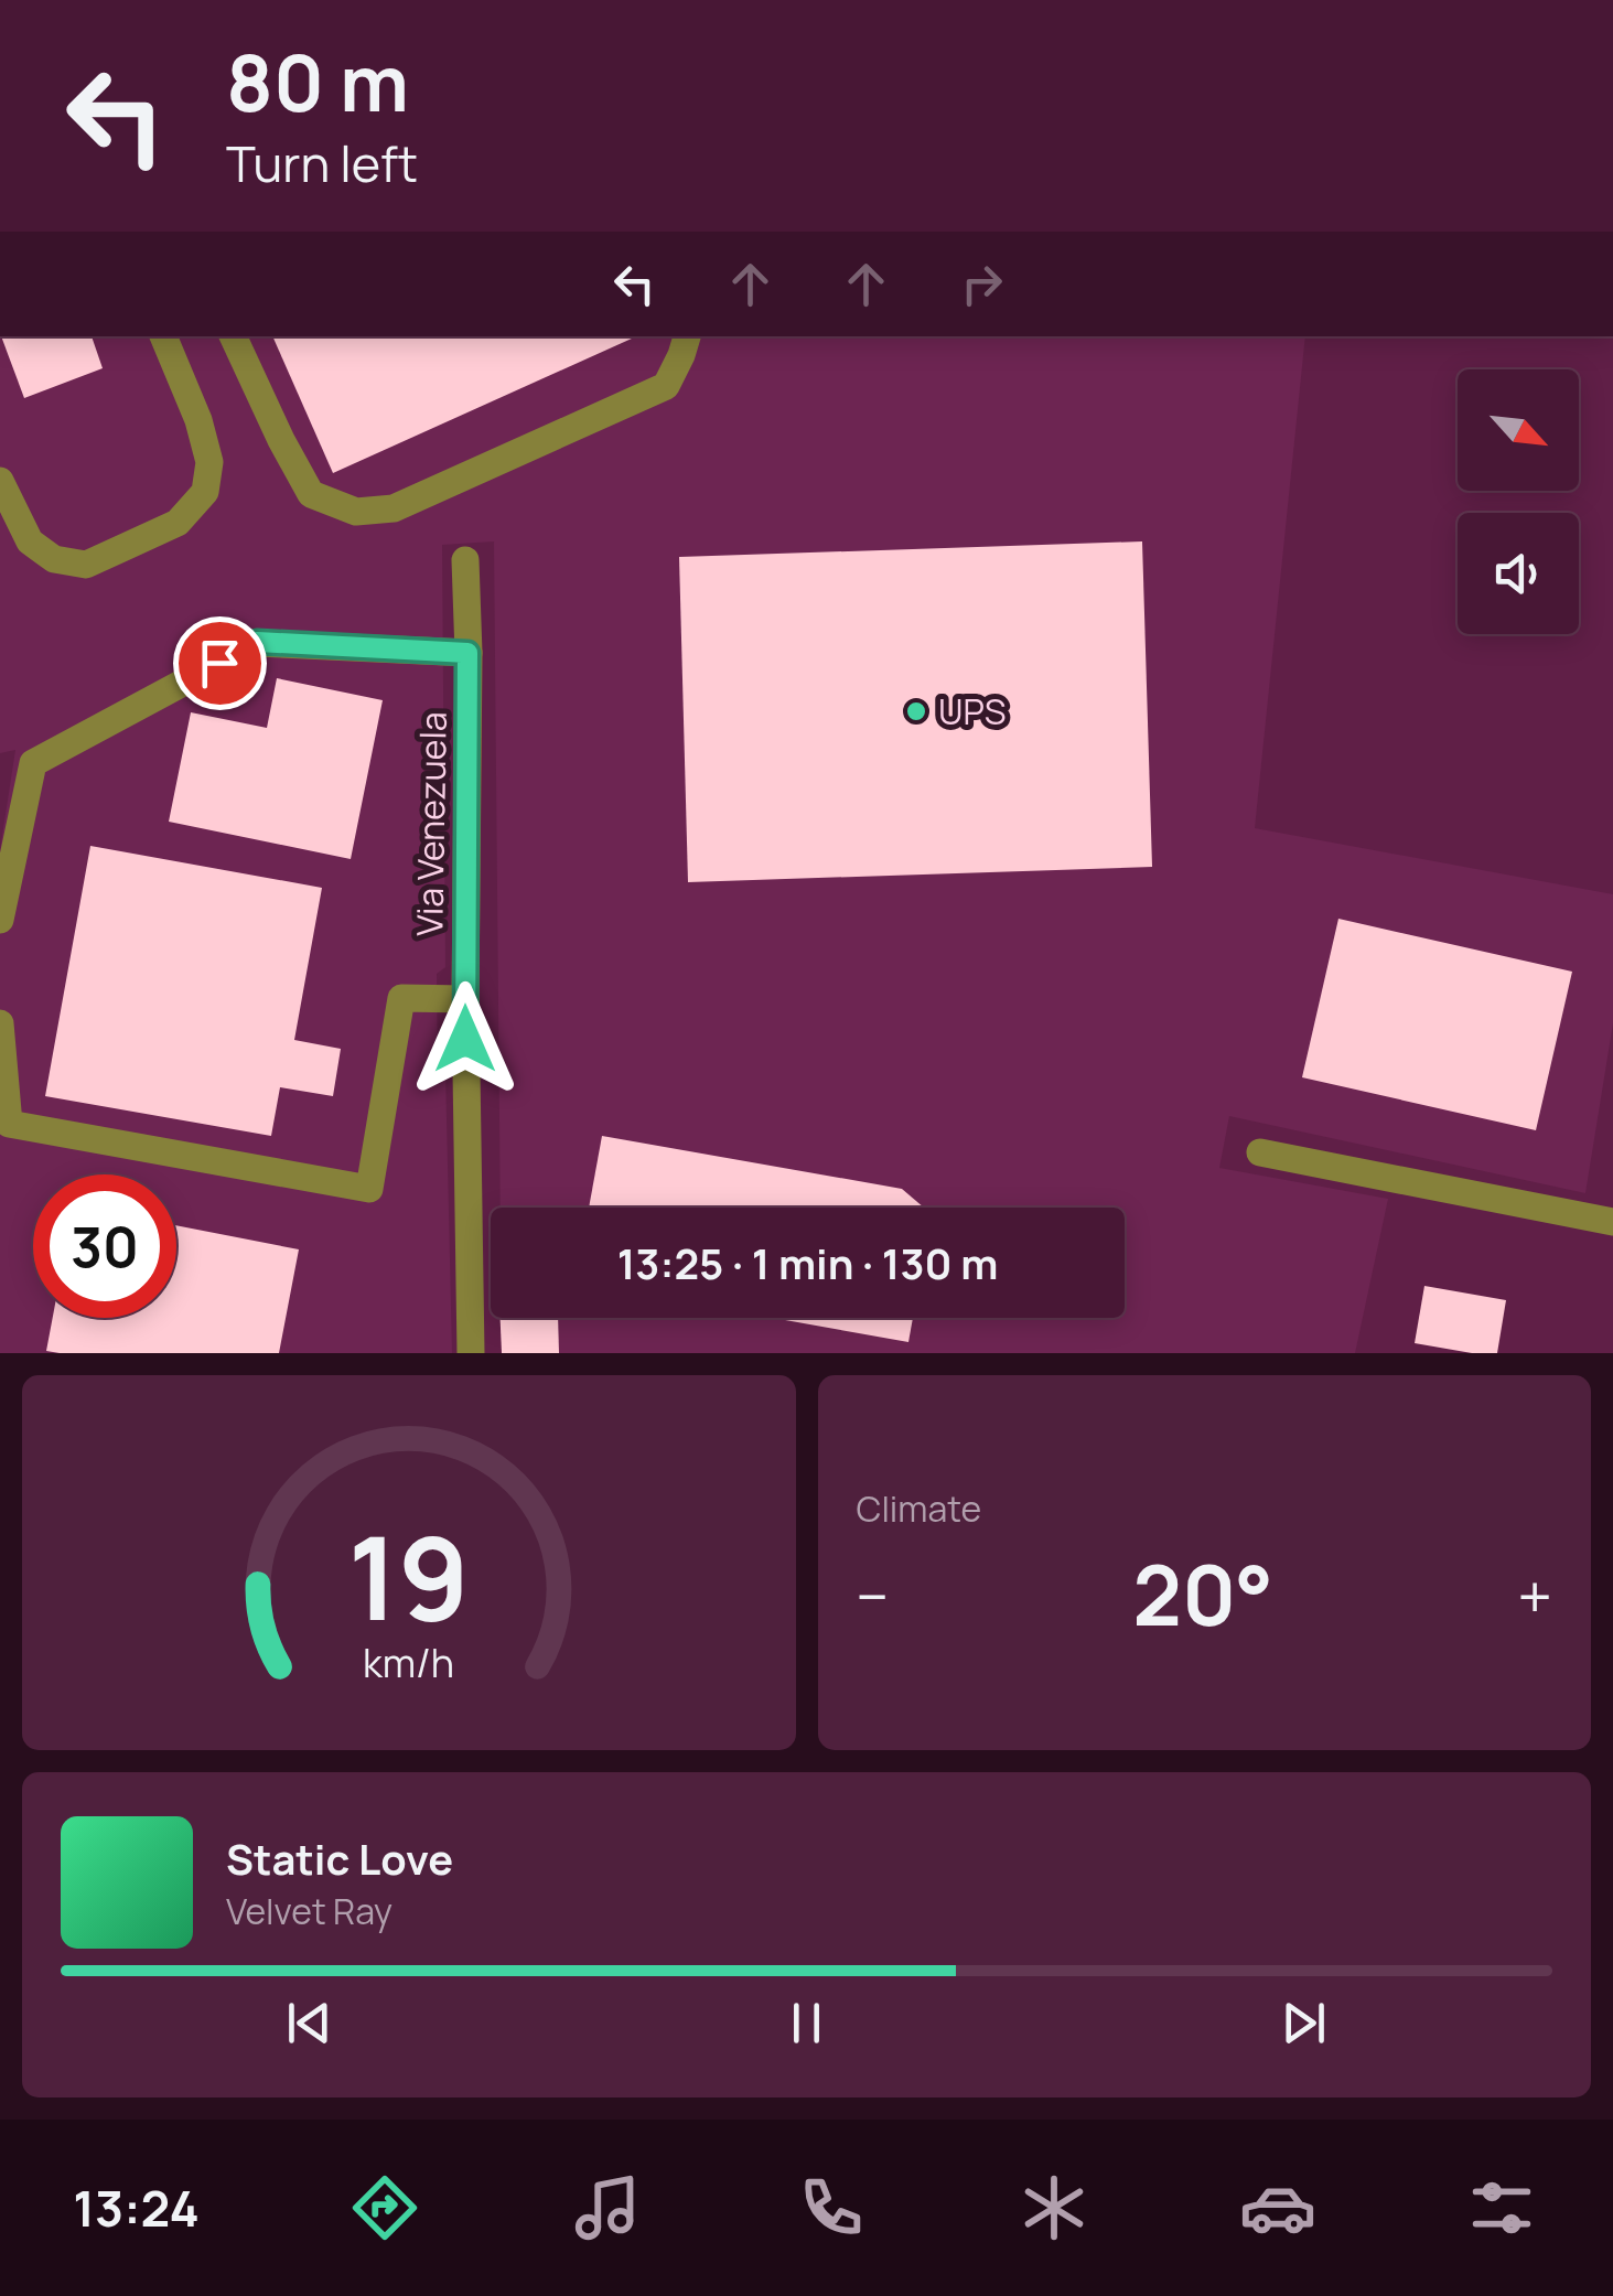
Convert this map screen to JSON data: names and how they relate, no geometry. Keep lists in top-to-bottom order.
{
  "streets": {
    "street": ["Via Venezuela"]
  },
  "places": ["UPS"],
  "north": "bottom right",
  "page": {
    "turn": ["80 m", "Turn left"],
    "limit": "30",
    "trip": "13:25 · 1 min · 130 m",
    "tile": "Climate",
    "heat": ["−", "20°", "+"],
    "song": ["Static Love", "Velvet Ray"],
    "tabs": "13:24",
    "gauge": ["19", "km/h"]
  }
}
